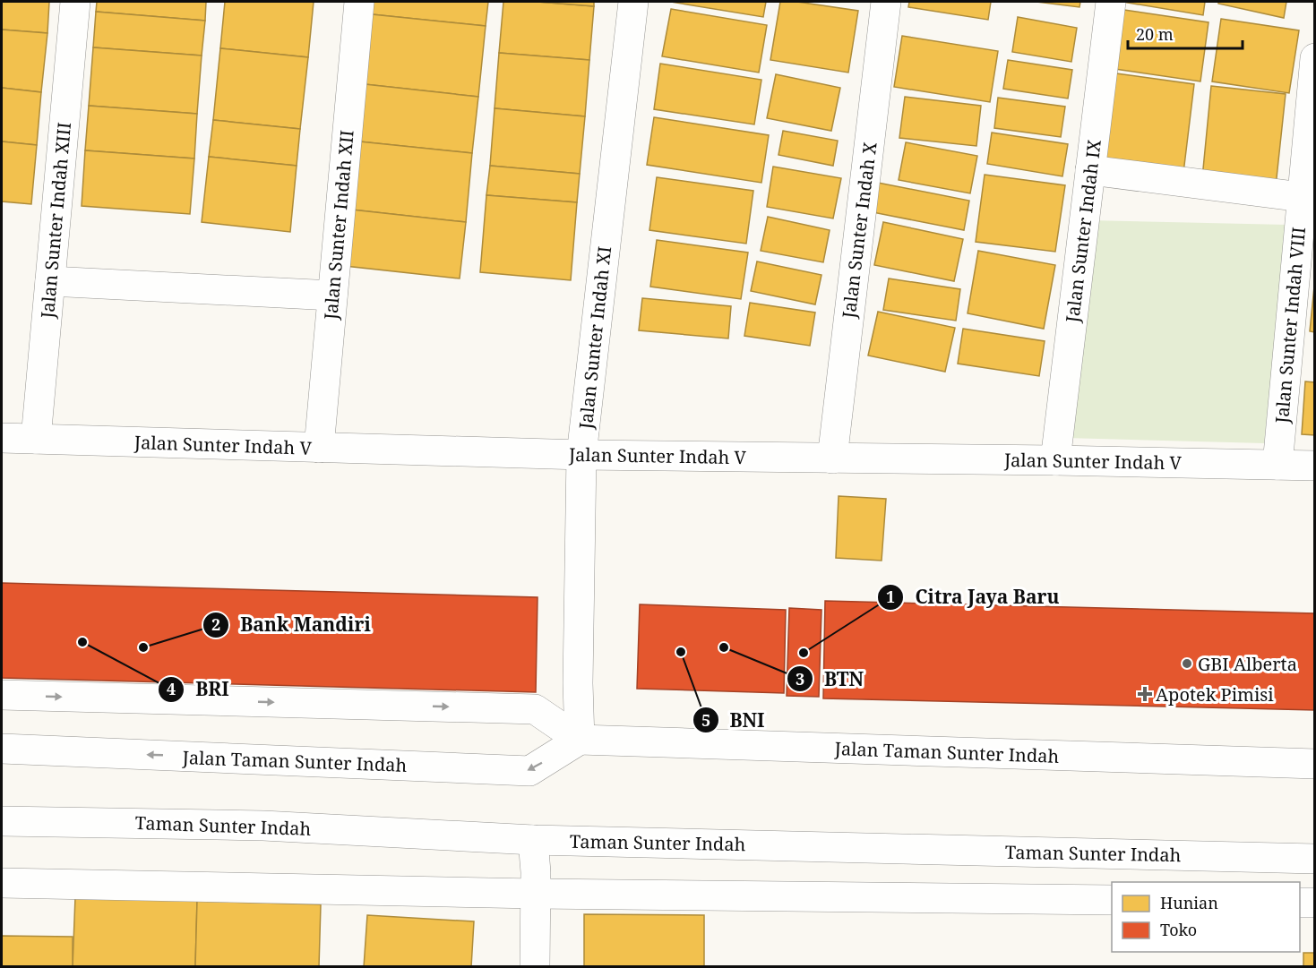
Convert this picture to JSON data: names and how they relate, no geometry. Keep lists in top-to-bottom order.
{
  "streets": {
    "street": [
      "Jalan Sunter Indah XIII",
      "Jalan Sunter Indah XII",
      "Jalan Sunter Indah X",
      "Jalan Sunter Indah IX",
      "Jalan Sunter Indah VIII",
      "Jalan Sunter Indah XI",
      "Jalan Sunter Indah V",
      "Jalan Taman Sunter Indah",
      "Taman Sunter Indah"
    ]
  },
  "crossings": [
    ["Jalan Sunter Indah XIII", "Jalan Sunter Indah V"],
    ["Jalan Sunter Indah XII", "Jalan Sunter Indah V"],
    ["Jalan Sunter Indah X", "Jalan Sunter Indah V"],
    ["Jalan Sunter Indah IX", "Jalan Sunter Indah V"],
    ["Jalan Sunter Indah VIII", "Jalan Sunter Indah V"],
    ["Jalan Sunter Indah XI", "Jalan Sunter Indah V"],
    ["Jalan Sunter Indah XI", "Jalan Taman Sunter Indah"]
  ],
  "places": {
    "other": [
      "BRI",
      "Bank Mandiri",
      "BTN",
      "BNI",
      "Citra Jaya Baru",
      "GBI Alberta"
    ],
    "health": ["Apotek Pimisi"]
  },
  "legend": ["Hunian", "Toko"],
  "scale_bar": "20 m"
}
